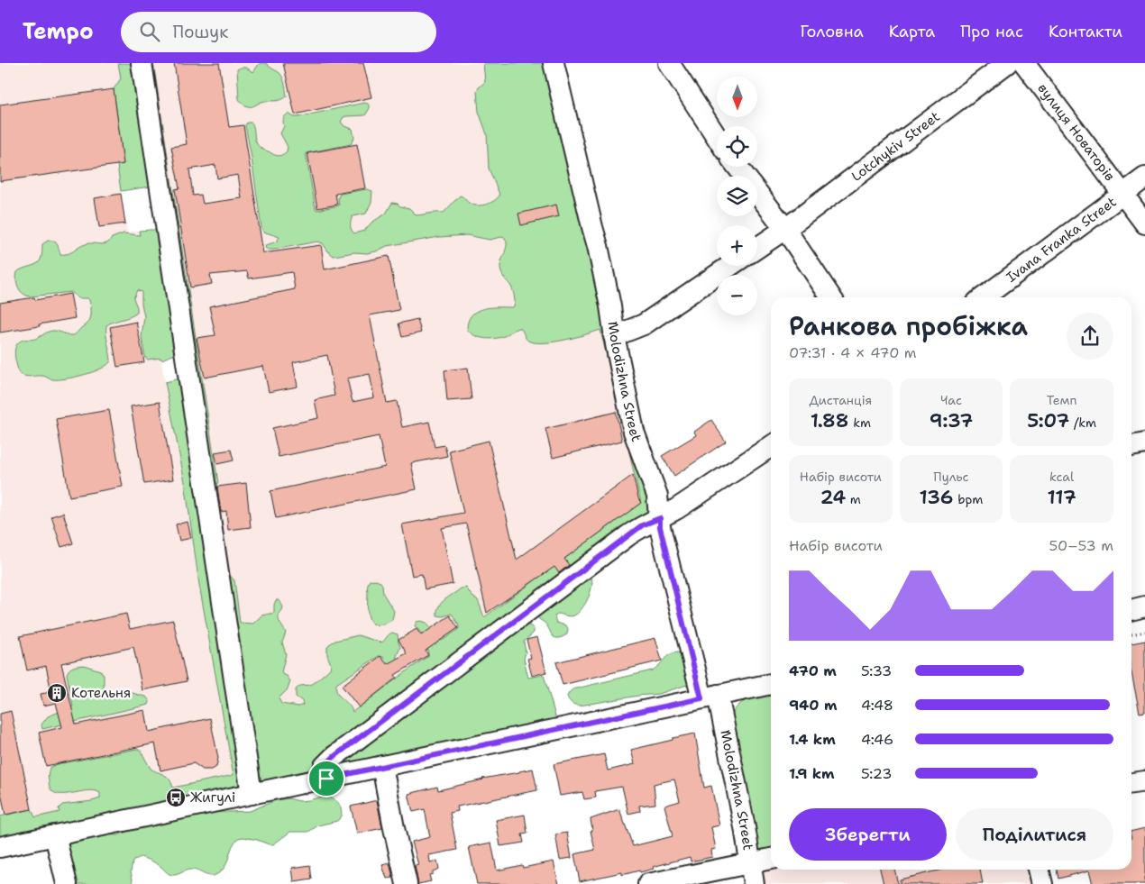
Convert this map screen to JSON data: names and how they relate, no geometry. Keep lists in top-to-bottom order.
{
  "streets": {
    "street": [
      "вулиця Новаторів",
      "Lotchykiv Street",
      "Ivana Franka Street",
      "Molodizhna Street"
    ]
  },
  "crossings": [
    ["вулиця Новаторів", "Ivana Franka Street"]
  ],
  "places": {
    "building": ["Котельня"],
    "bus stop": ["Жигулі"]
  },
  "north": "bottom",
  "page": {
    "header": "Tempo",
    "search": "Пошук",
    "nav": [
      "Головна",
      "Карта",
      "Про нас",
      "Контакти"
    ],
    "map_buttons": ["+", "−"],
    "heading": ["Ранкова пробіжка", "07:31 · 4 × 470 m"],
    "stats": [
      ["Дистанція", "1.88 km"],
      ["Час", "9:37"],
      ["Темп", "5:07 /km"],
      ["Набір висоти", "24 m"],
      ["Пульс", "136 bpm"],
      ["kcal", "117"]
    ],
    "chart": ["Набір висоти", "50–53 m"],
    "list": [
      {
        "name": "470 m",
        "note": "5:33"
      },
      {
        "name": "940 m",
        "note": "4:48"
      },
      {
        "name": "1.4 km",
        "note": "4:46"
      },
      {
        "name": "1.9 km",
        "note": "5:23"
      }
    ],
    "buttons": ["Зберегти", "Поділитися"]
  }
}
